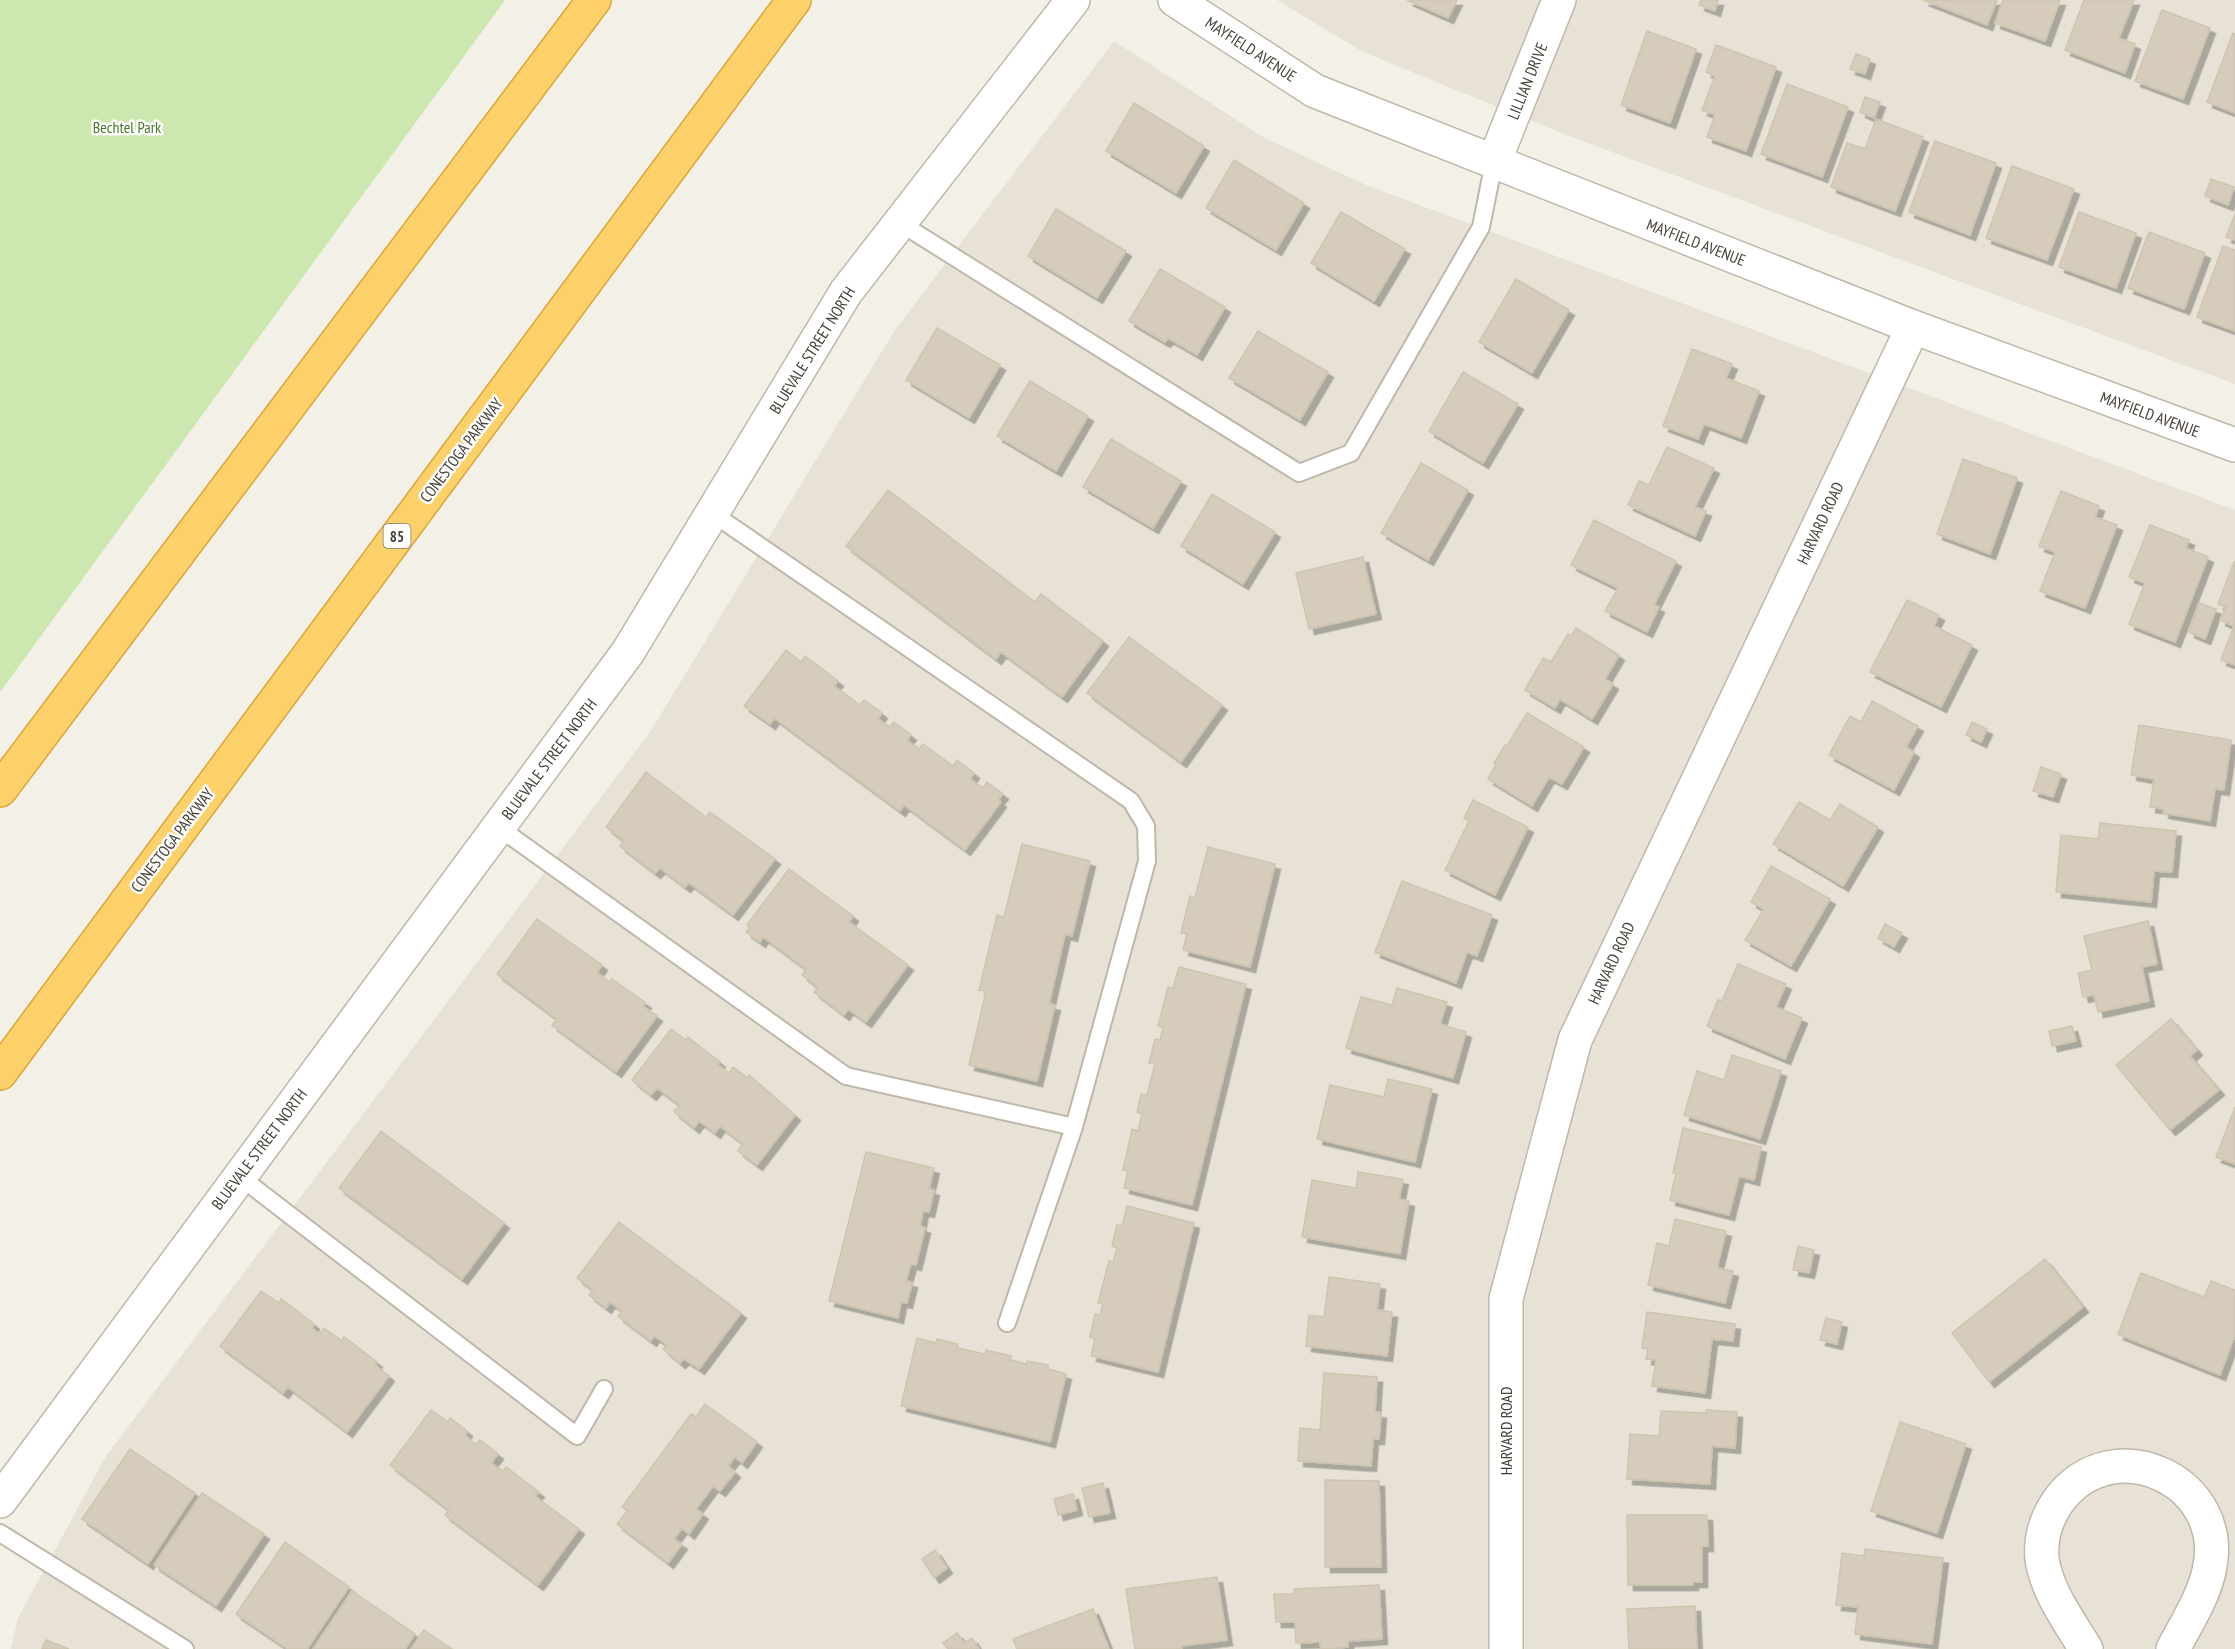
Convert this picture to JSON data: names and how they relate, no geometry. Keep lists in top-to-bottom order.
{
  "streets": {
    "highway": ["CONESTOGA PARKWAY", "85"],
    "street": [
      "MAYFIELD AVENUE",
      "LILLIAN DRIVE",
      "BLUEVALE STREET NORTH",
      "HARVARD ROAD"
    ]
  },
  "crossings": [
    ["MAYFIELD AVENUE", "LILLIAN DRIVE"],
    ["MAYFIELD AVENUE", "HARVARD ROAD"]
  ],
  "parks": ["Bechtel Park"]
}
